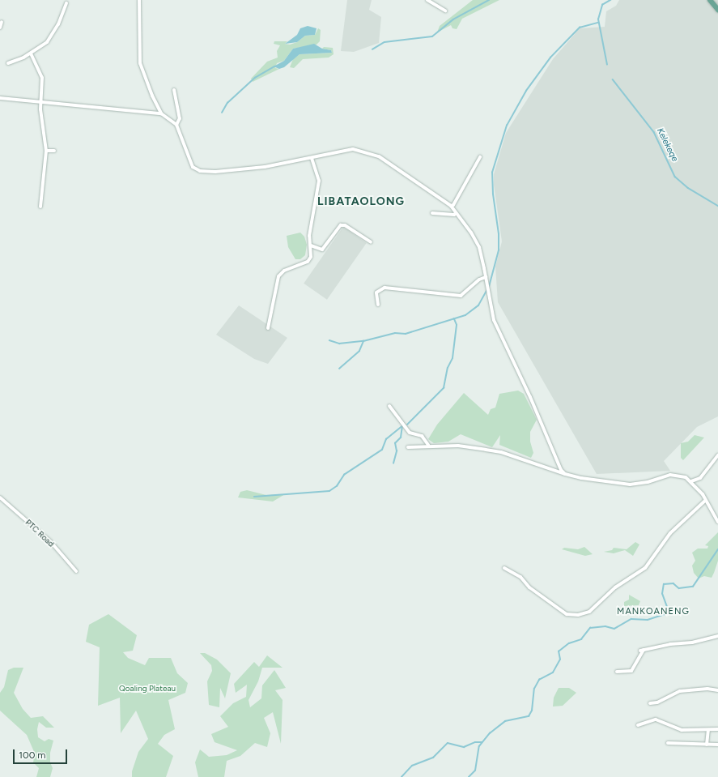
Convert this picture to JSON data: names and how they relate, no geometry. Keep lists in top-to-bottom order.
{
  "streets": {
    "street": ["PTC Road"]
  },
  "districts": ["LIBATAOLONG", "MANKOANENG"],
  "water": ["Kelekeqe"],
  "parks": ["Qoaling Plateau"],
  "scale_bar": "100 m"
}
